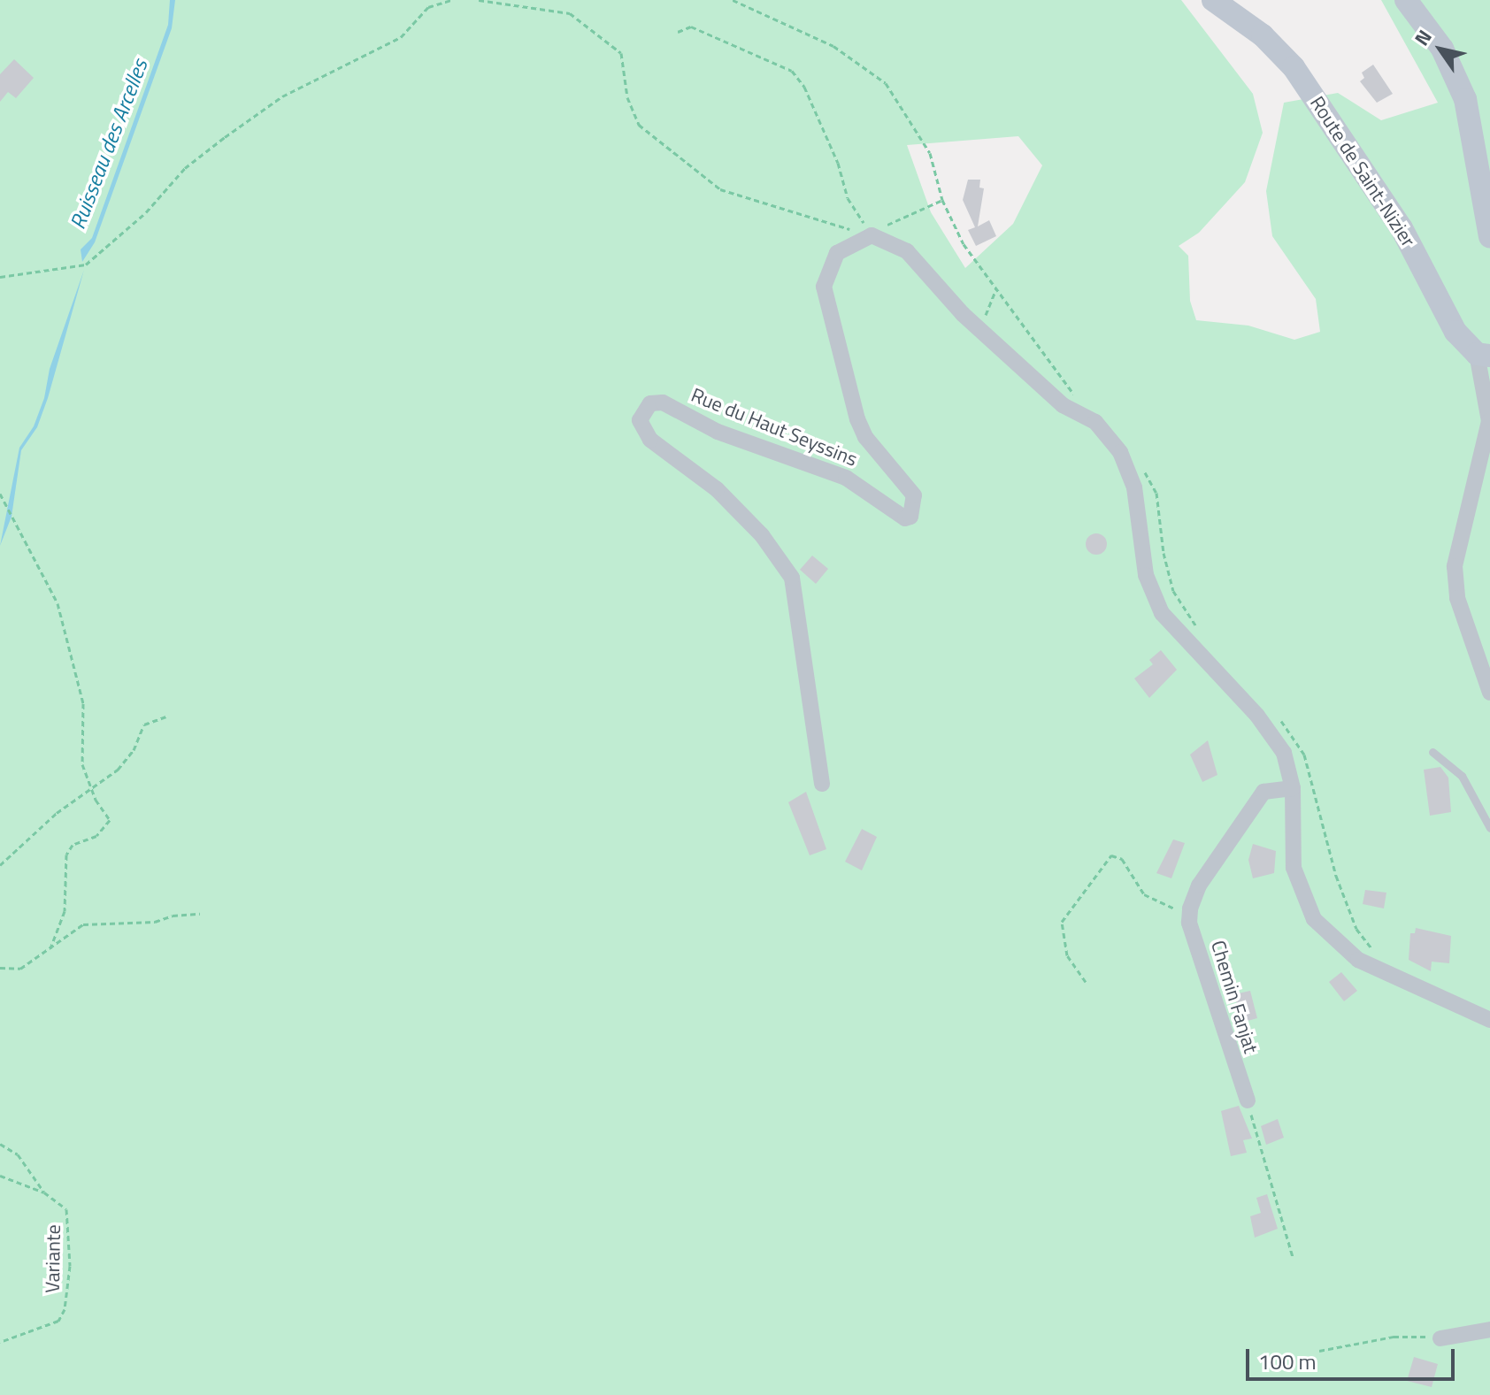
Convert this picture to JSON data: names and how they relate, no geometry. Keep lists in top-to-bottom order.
{
  "streets": {
    "main road": ["Route de Saint-Nizier"],
    "street": ["Rue du Haut Seyssins", "Chemin Fanjat"],
    "path": ["Variante"]
  },
  "water": ["Ruisseau des Arcelles"],
  "scale_bar": "100 m",
  "north": "top left"
}
